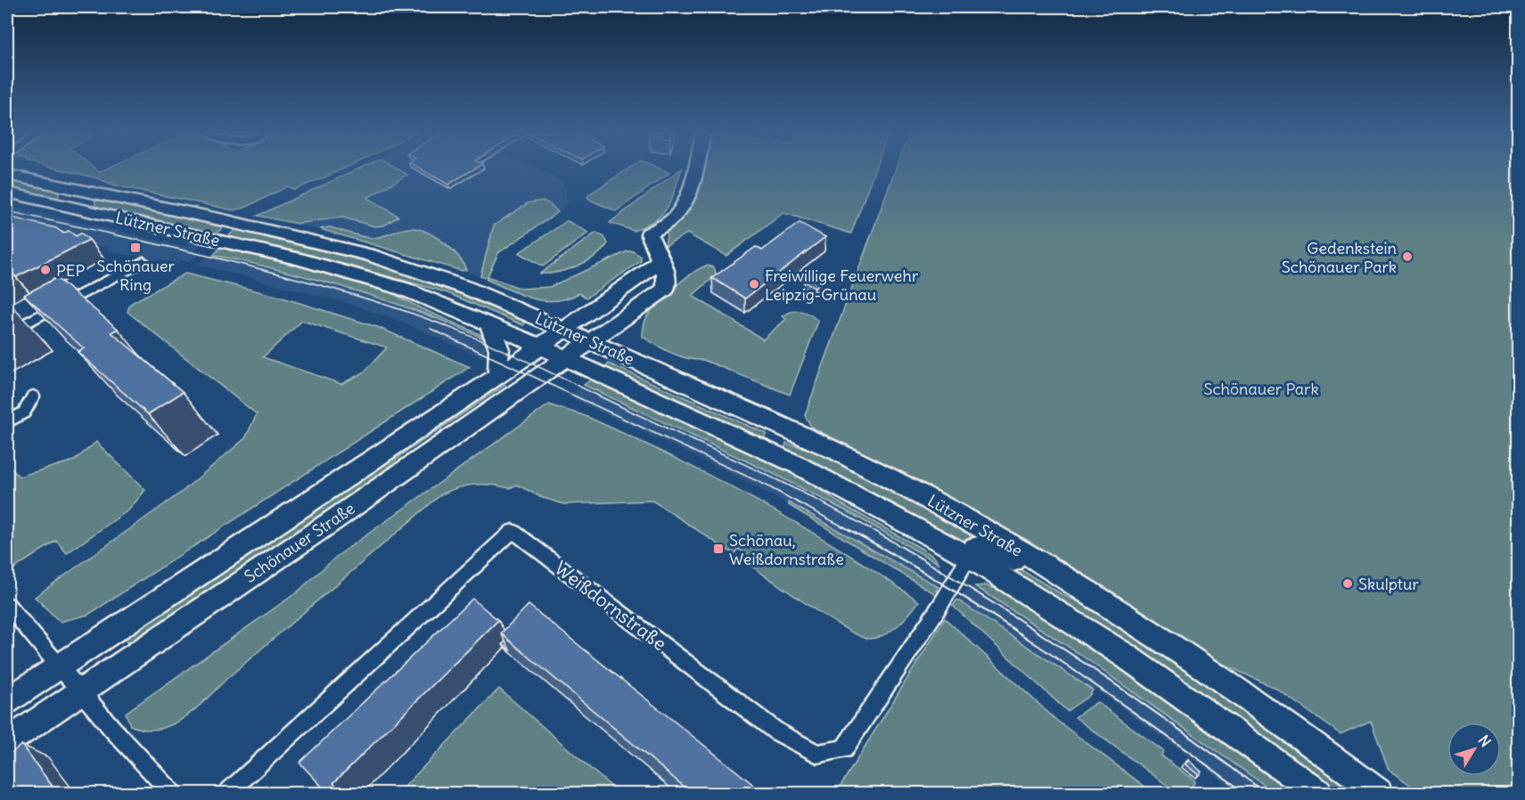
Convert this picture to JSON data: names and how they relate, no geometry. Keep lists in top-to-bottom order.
{
  "streets": {
    "main road": ["Lützner Straße", "Schönauer Straße"],
    "street": ["Weißdornstraße"]
  },
  "crossings": [
    ["Lützner Straße", "Schönauer Straße"],
    ["Lützner Straße", "Weißdornstraße"]
  ],
  "parks": ["Schönauer Park"],
  "places": {
    "transit": ["Schönauer Ring", "Schönau, Weißdornstraße"],
    "other": [
      "Gedenkstein Schönauer Park",
      "PEP",
      "Freiwillige Feuerwehr Leipzig-Grünau",
      "Skulptur"
    ]
  },
  "north": "top right"
}
